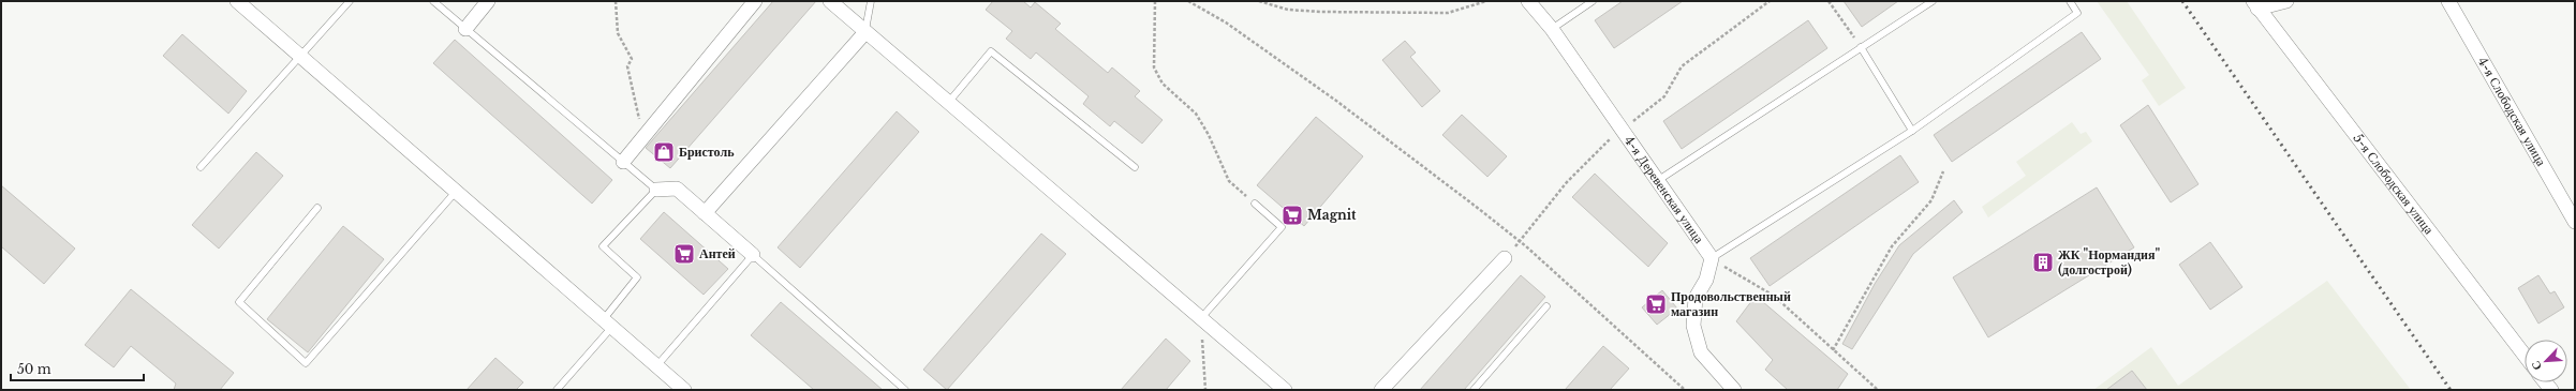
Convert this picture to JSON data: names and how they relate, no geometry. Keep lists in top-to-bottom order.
{
  "streets": {
    "street": ["4-я Слободская улица", "5-я Слободская улица", "4-я Деревенская улица"]
  },
  "places": {
    "shop": ["Бристоль"],
    "supermarket": ["Magnit", "Антей", "Продовольственный магазин"],
    "building": ["ЖК \"Нормандия\" (долгострой)"]
  },
  "scale_bar": "50 m",
  "north": "bottom left"
}
